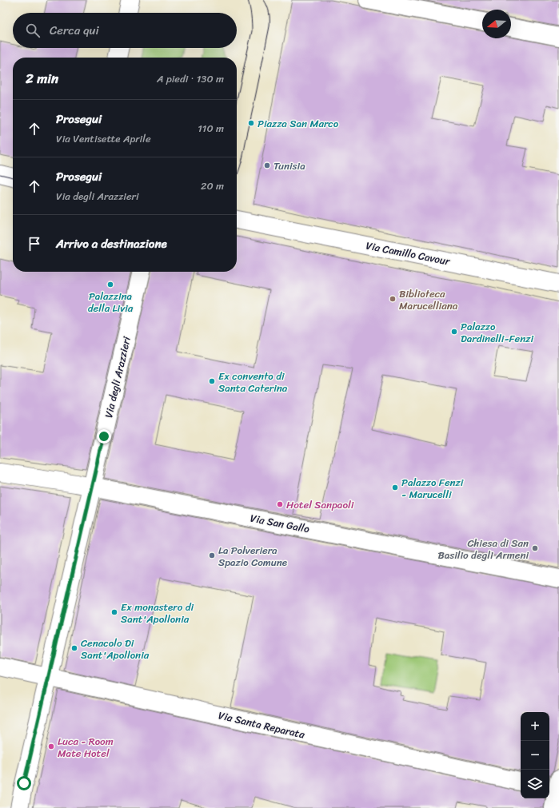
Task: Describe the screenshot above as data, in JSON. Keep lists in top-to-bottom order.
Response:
{
  "streets": {
    "street": [
      "Via Camillo Cavour",
      "Via degli Arazzieri",
      "Via San Gallo",
      "Via Santa Reparata"
    ]
  },
  "crossings": [
    ["Via degli Arazzieri", "Via San Gallo"],
    ["Via degli Arazzieri", "Via Santa Reparata"]
  ],
  "places": [
    "Piazza San Marco",
    "Tunisia",
    "Palazzina della Livia",
    "Biblioteca Marucelliana",
    "Palazzo Dardinelli-Fenzi",
    "Ex convento di Santa Caterina",
    "Palazzo Fenzi - Marucelli",
    "Hotel Sanpaoli",
    "Chiesa di San Basilio degli Armeni",
    "La Polveriera Spazio Comune",
    "Ex monastero di Sant'Apollonia",
    "Cenacolo Di Sant'Apollonia",
    "Luca - Room Mate Hotel"
  ],
  "north": "left",
  "page": {
    "search": "Cerca qui",
    "heading": ["2 min", "A piedi · 130 m"],
    "list": [
      ["Prosegui", "Via Ventisette Aprile", "110 m"],
      ["Prosegui", "Via degli Arazzieri", "20 m"],
      "Arrivo a destinazione"
    ],
    "map_buttons": ["+", "−"]
  }
}
